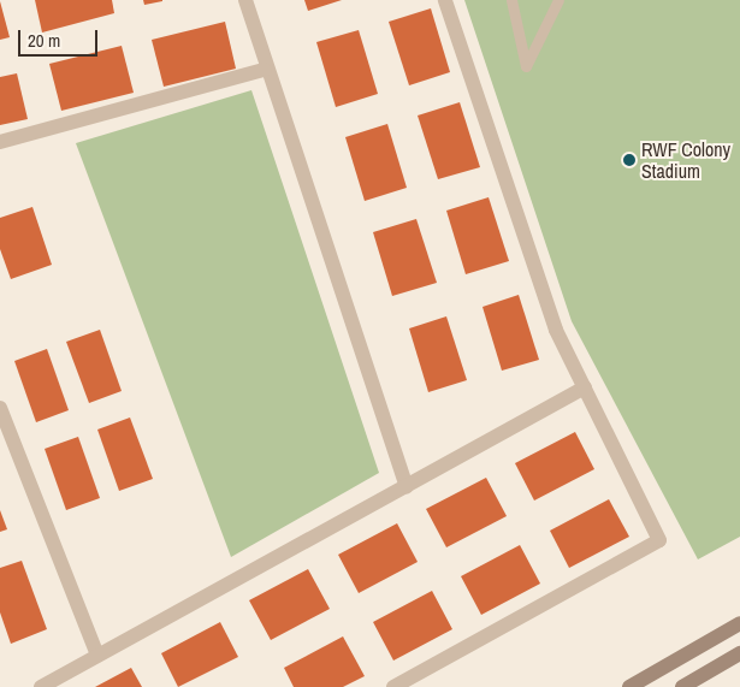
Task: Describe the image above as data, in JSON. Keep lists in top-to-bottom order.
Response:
{
  "places": ["RWF Colony Stadium"],
  "scale_bar": "20 m"
}
